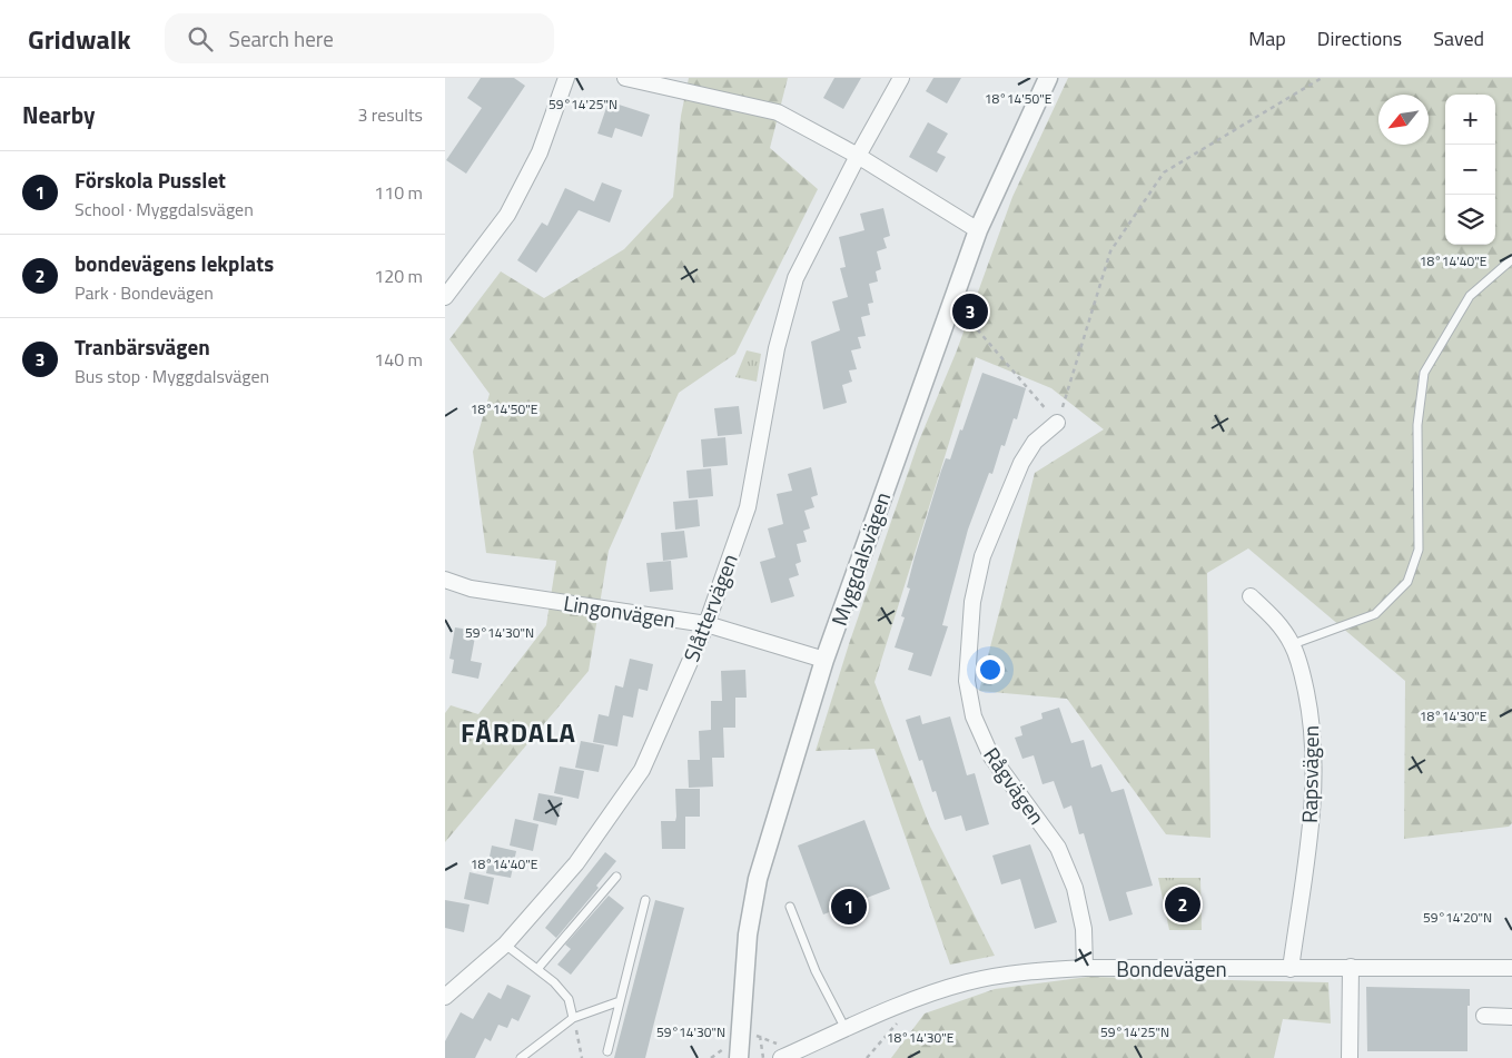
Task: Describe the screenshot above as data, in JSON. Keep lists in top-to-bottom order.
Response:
{
  "streets": {
    "street": [
      "Myggdalsvägen",
      "Slåttervägen",
      "Lingonvägen",
      "Rapsvägen",
      "Rågvägen",
      "Bondevägen"
    ]
  },
  "crossings": [
    ["Myggdalsvägen", "Lingonvägen"],
    ["Slåttervägen", "Lingonvägen"],
    ["Rapsvägen", "Bondevägen"],
    ["Rågvägen", "Bondevägen"]
  ],
  "districts": ["FÅRDALA"],
  "north": "bottom left",
  "page": {
    "header": "Gridwalk",
    "search": "Search here",
    "nav": ["Map", "Directions", "Saved"],
    "heading": ["Nearby", "3 results"],
    "map_buttons": ["+", "−"],
    "list": [
      {
        "mark": "1",
        "name": "Förskola Pusslet",
        "note": "School · Myggdalsvägen",
        "value": "110 m"
      },
      {
        "mark": "2",
        "name": "bondevägens lekplats",
        "note": "Park · Bondevägen",
        "value": "120 m"
      },
      {
        "mark": "3",
        "name": "Tranbärsvägen",
        "note": "Bus stop · Myggdalsvägen",
        "value": "140 m"
      }
    ],
    "pins": ["3", "2", "1"]
  },
  "coordinates": [
    "18°14'50\"E",
    "59°14'25\"N",
    "18°14'40\"E",
    "59°14'30\"N",
    "18°14'30\"E",
    "59°14'20\"N"
  ]
}
